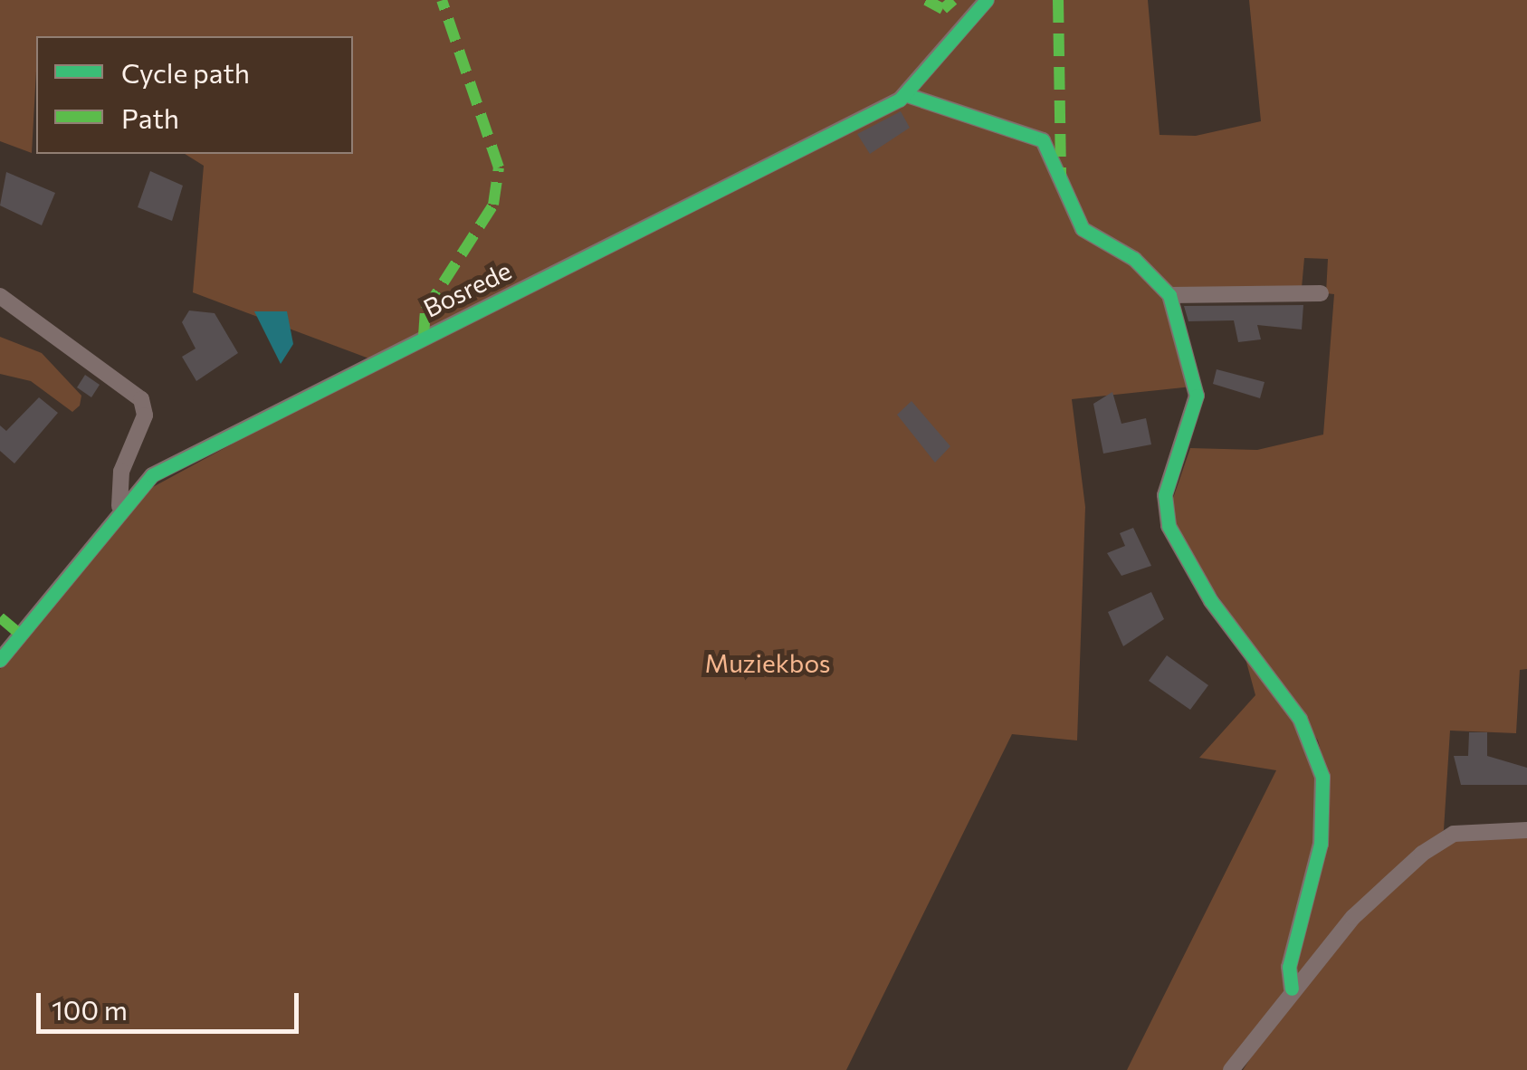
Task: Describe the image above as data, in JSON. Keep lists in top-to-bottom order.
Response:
{
  "streets": {
    "street": ["Bosrede"]
  },
  "parks": ["Muziekbos"],
  "legend": ["Cycle path", "Path"],
  "scale_bar": "100 m"
}
